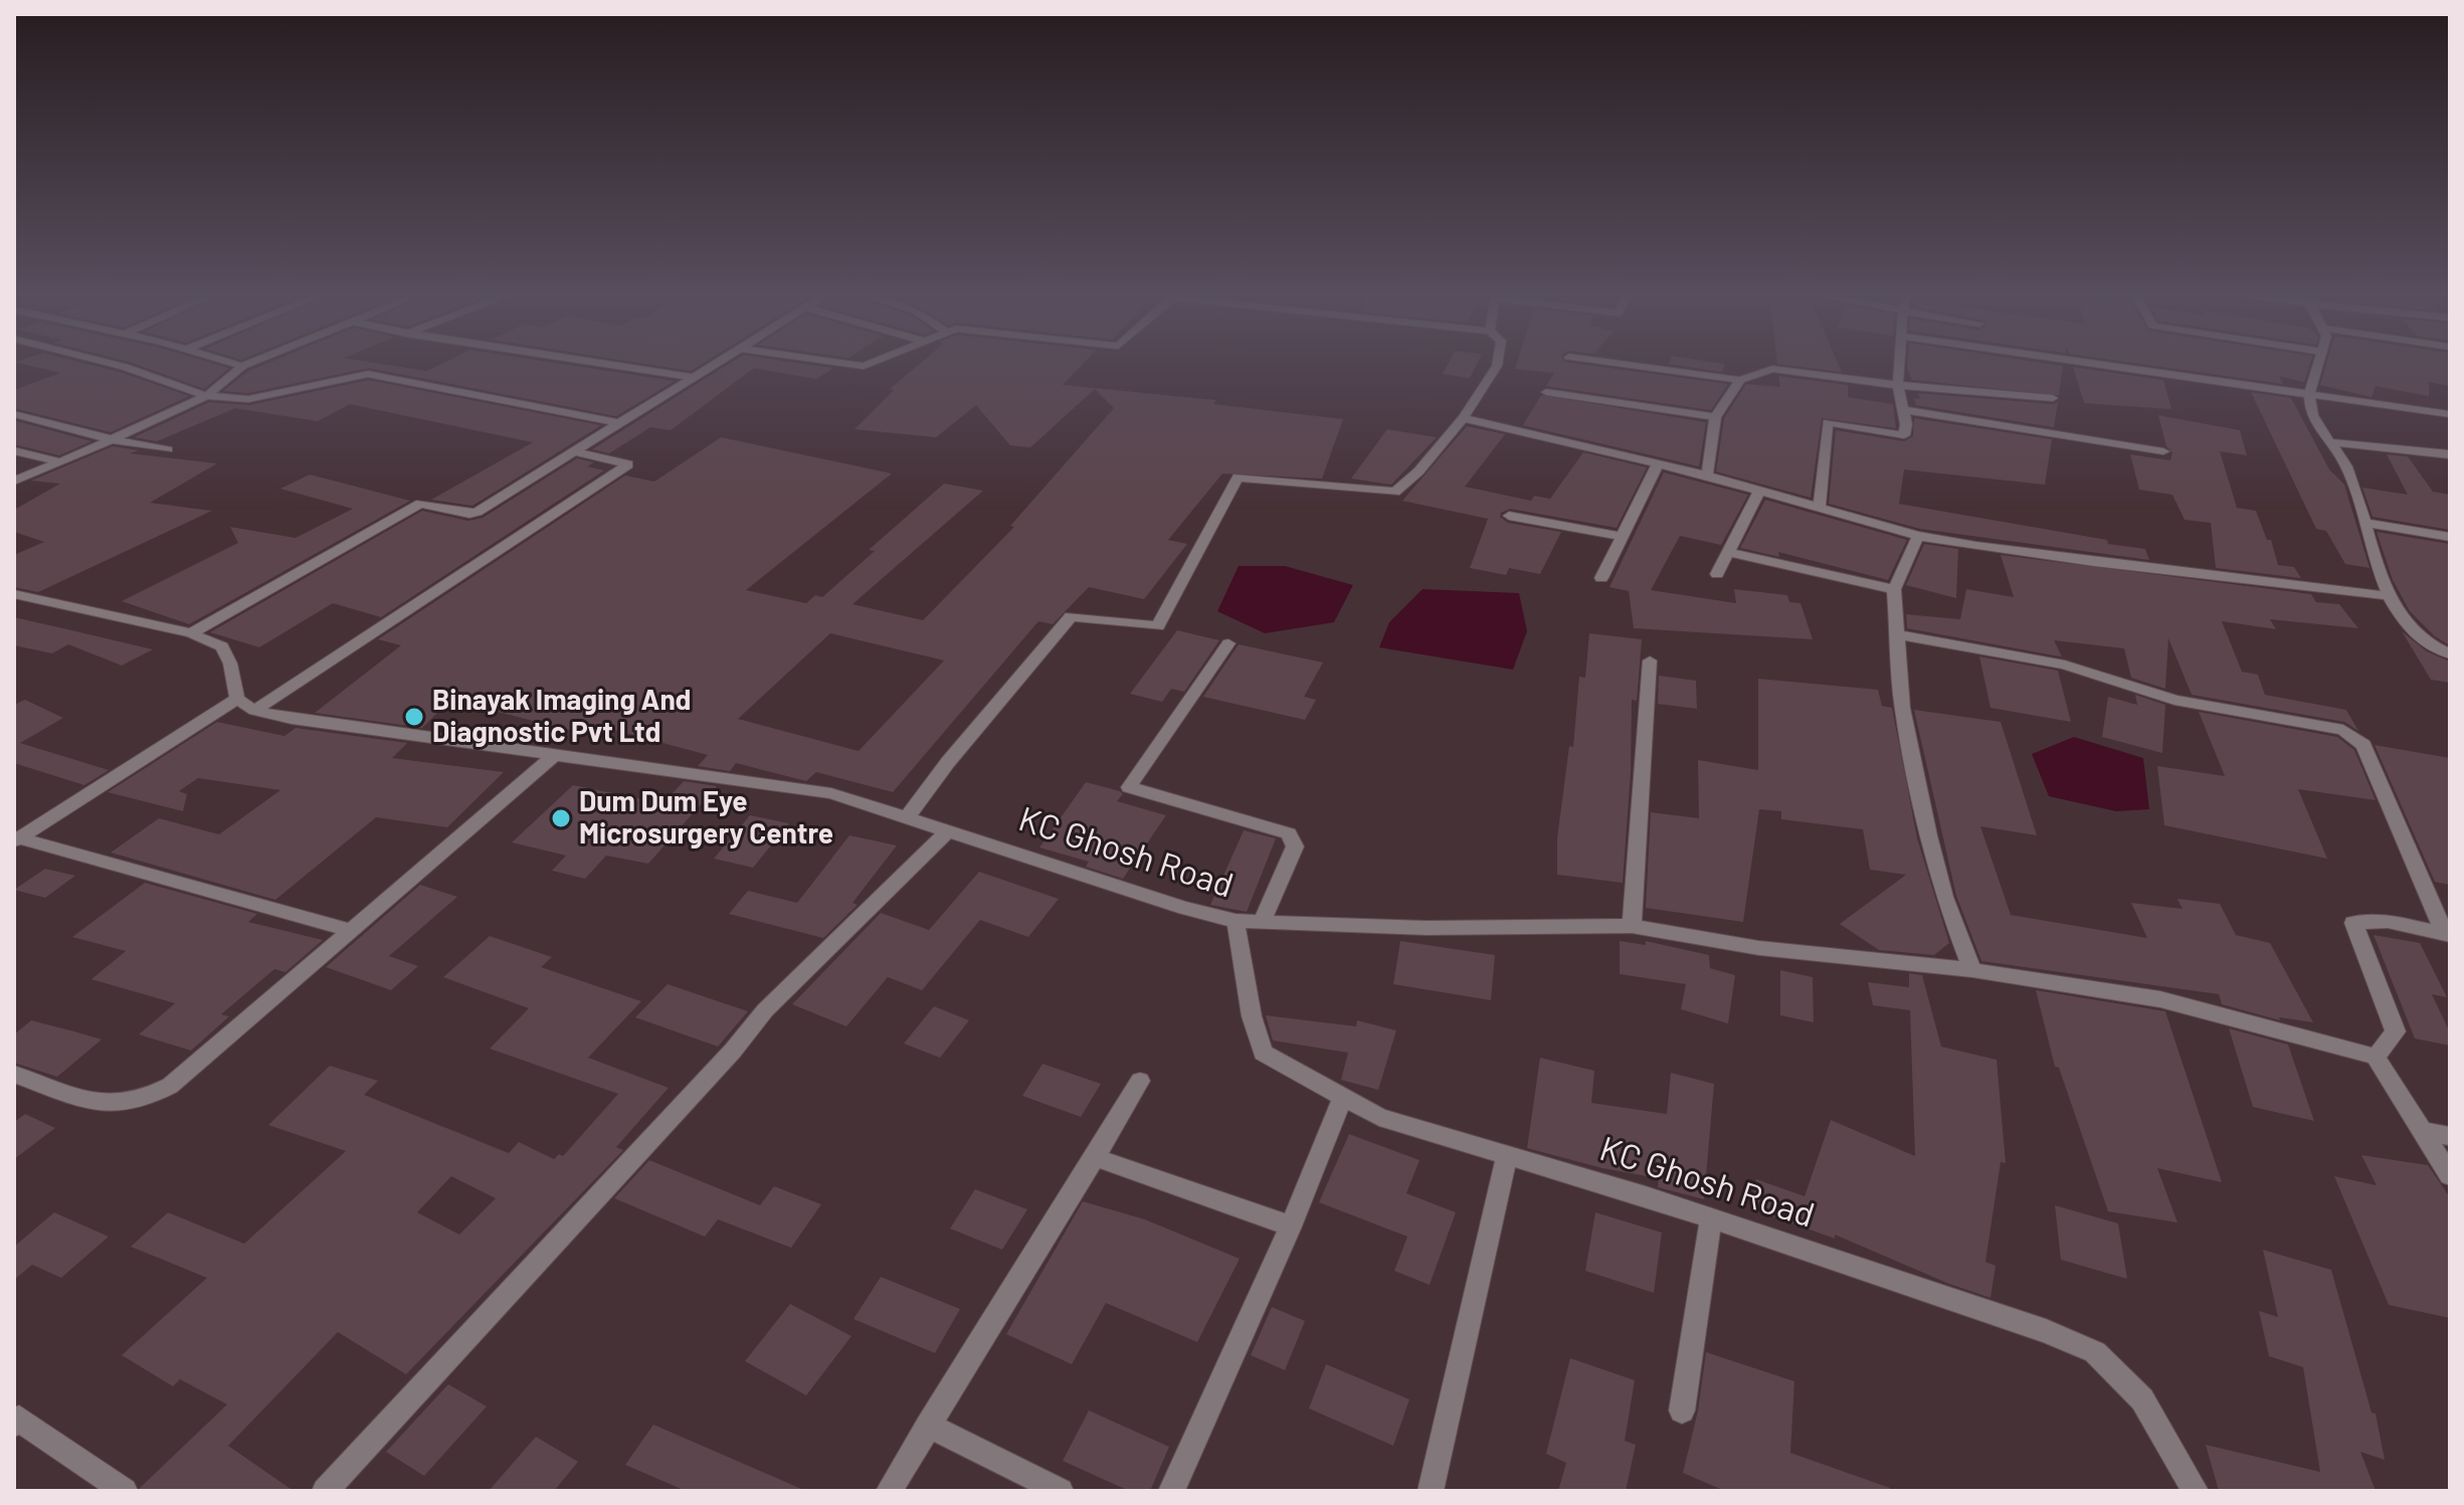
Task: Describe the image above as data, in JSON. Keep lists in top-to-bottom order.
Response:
{
  "streets": {
    "street": ["KC Ghosh Road"]
  },
  "places": ["Binayak Imaging And Diagnostic Pvt Ltd", "Dum Dum Eye Microsurgery Centre"]
}
